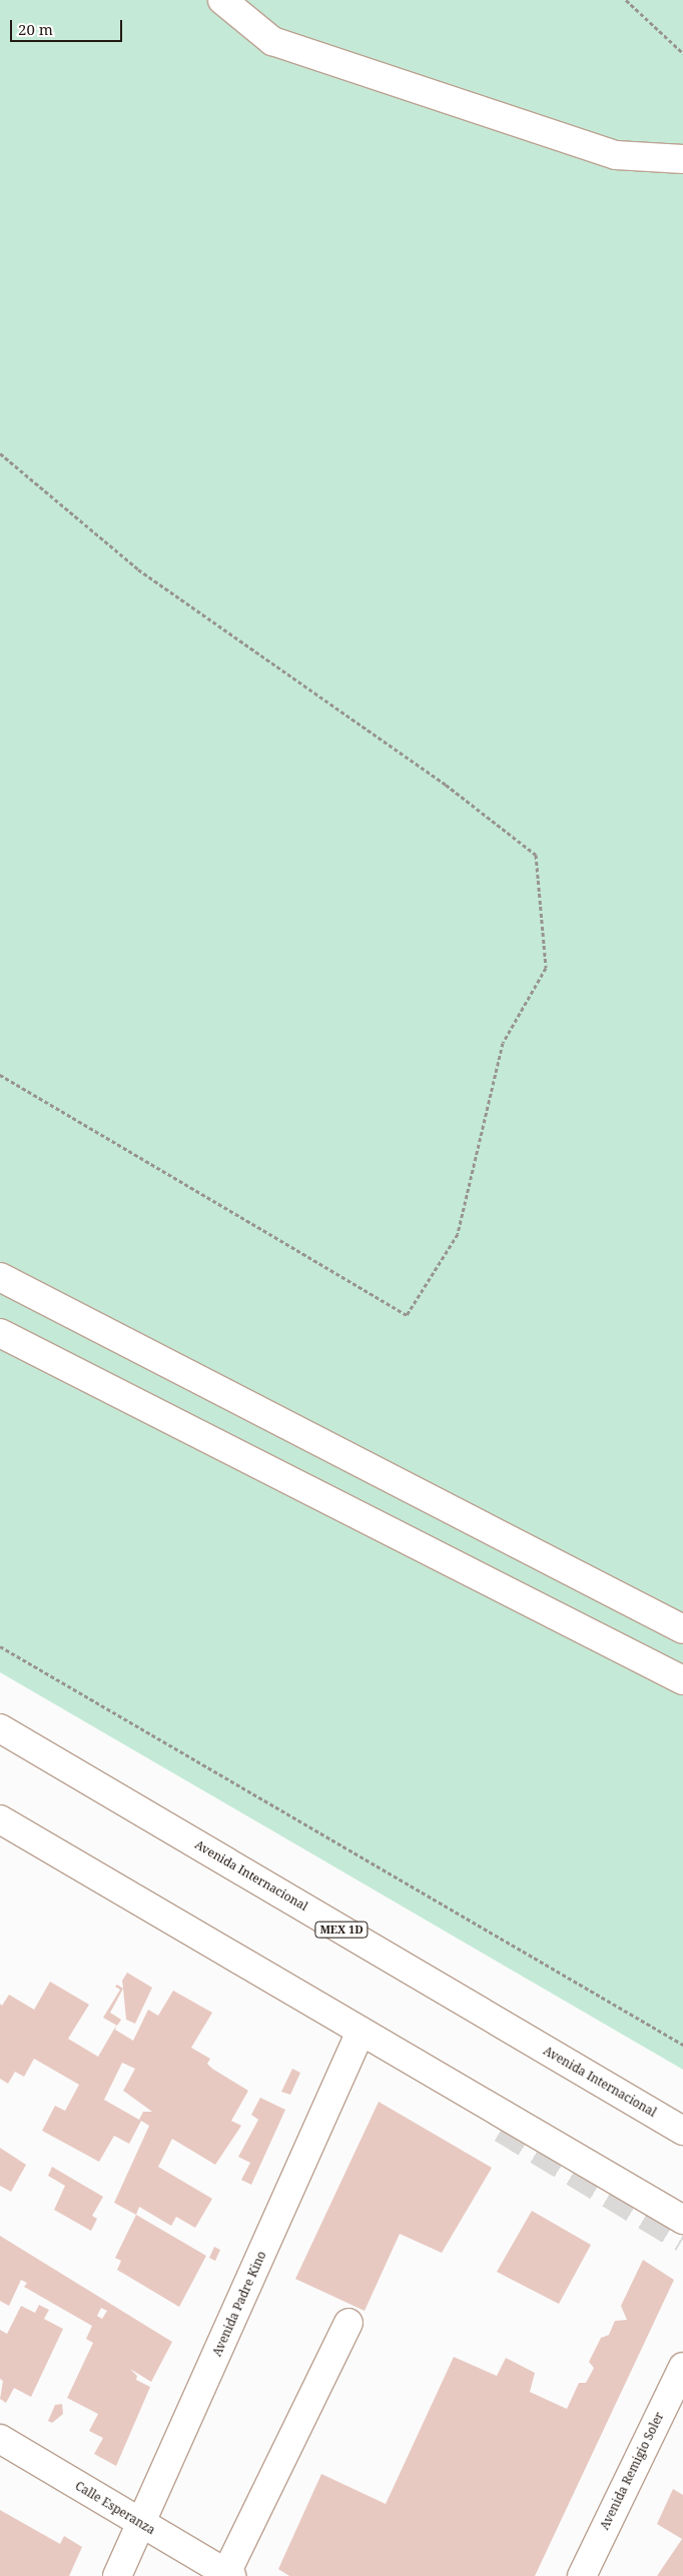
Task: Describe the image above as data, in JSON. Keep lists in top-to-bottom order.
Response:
{
  "streets": {
    "main road": [
      "Avenida Internacional",
      "MEX 1D",
      "Avenida Padre Kino",
      "Avenida Remigio Soler",
      "Calle Esperanza"
    ]
  },
  "crossings": [
    ["Avenida Padre Kino", "Calle Esperanza"]
  ],
  "scale_bar": "20 m"
}
